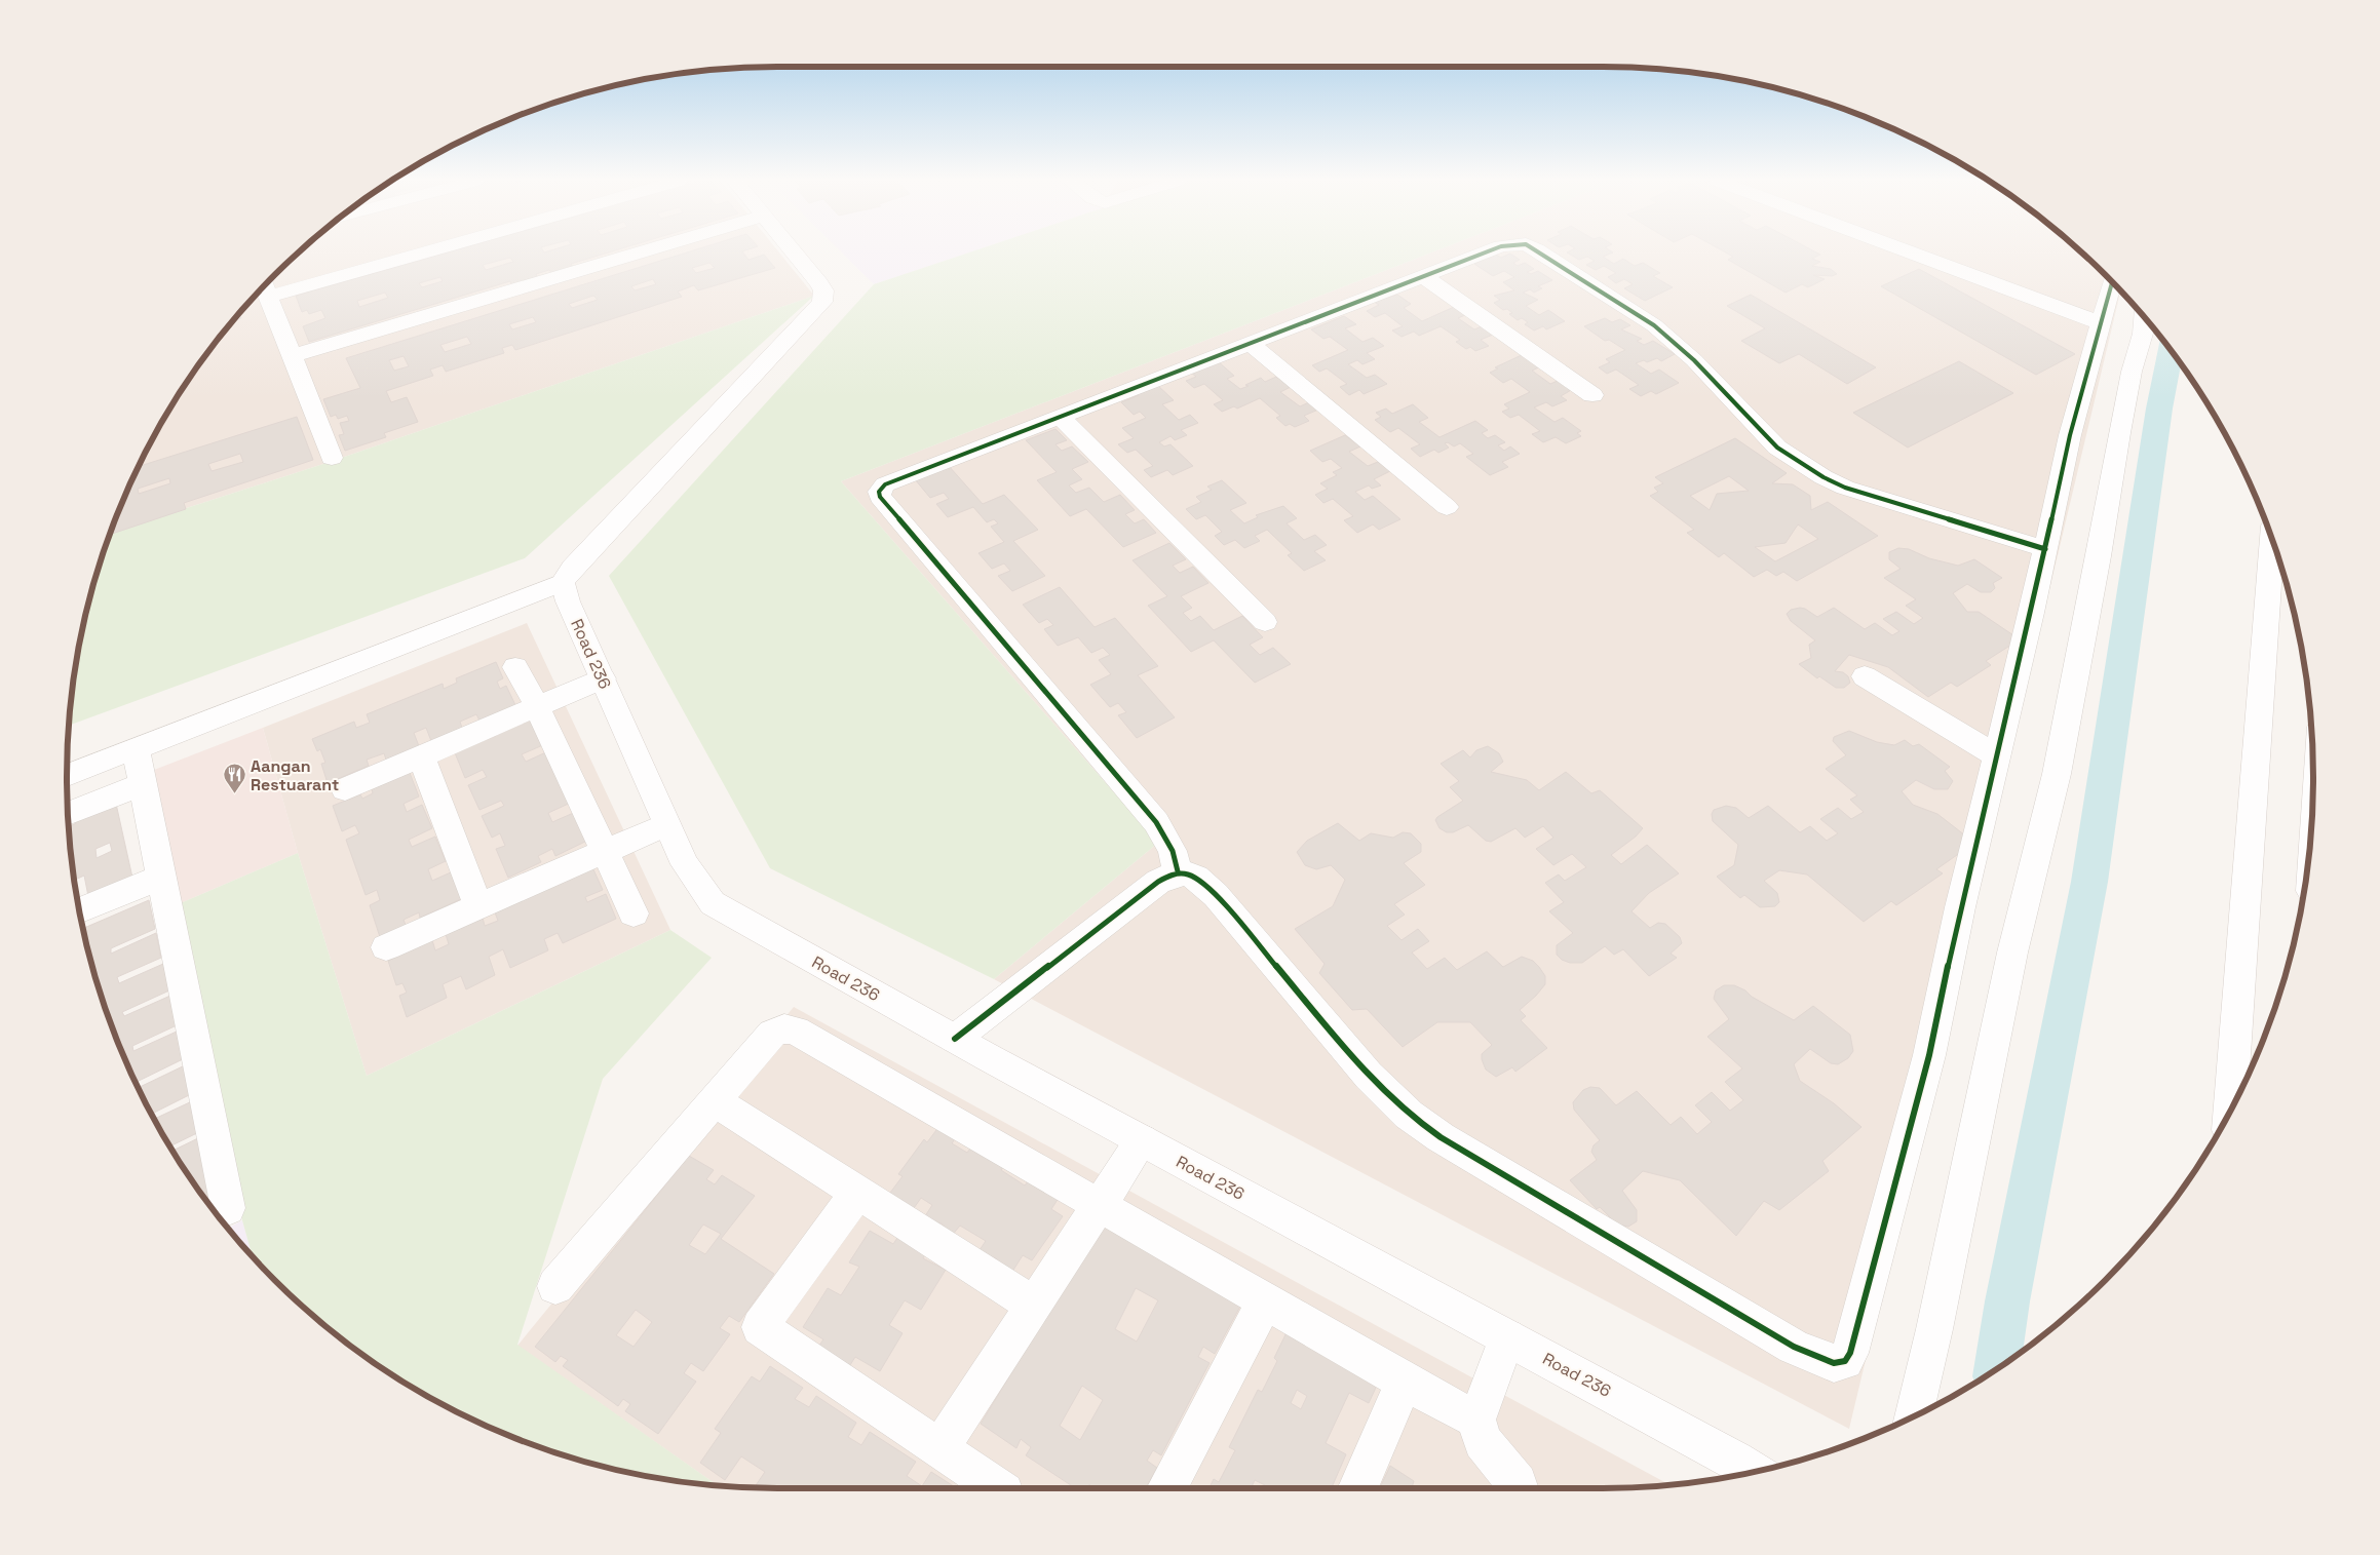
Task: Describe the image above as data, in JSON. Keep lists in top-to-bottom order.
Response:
{
  "streets": {
    "street": ["Road 236"]
  },
  "places": {
    "restaurant": ["Aangan Restuarant"]
  }
}
